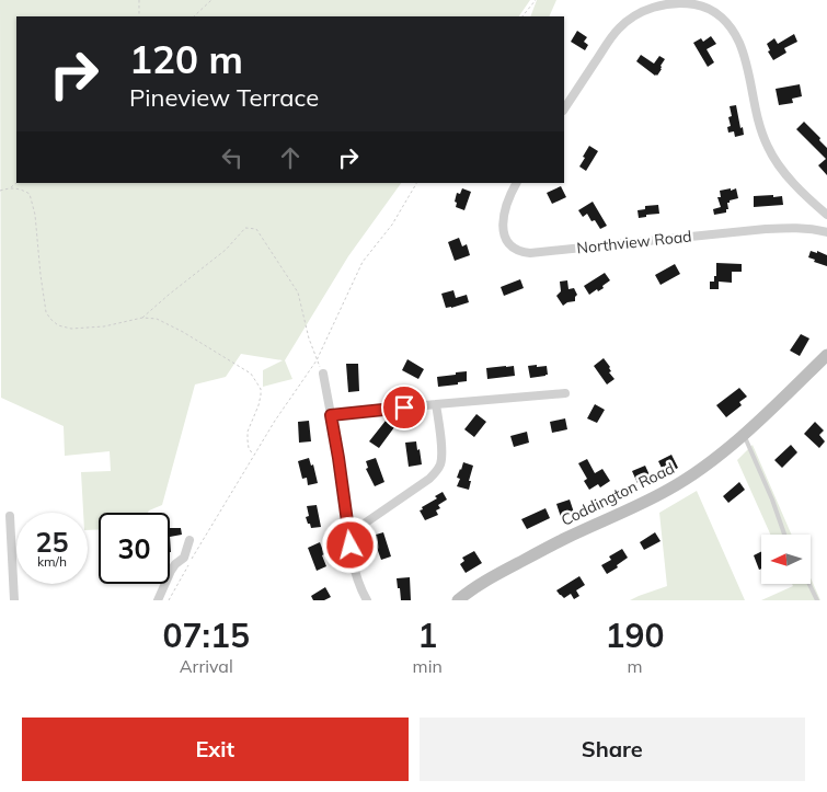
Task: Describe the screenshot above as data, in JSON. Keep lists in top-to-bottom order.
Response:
{
  "streets": {
    "street": ["Northview Road", "Coddington Road"]
  },
  "north": "left",
  "page": {
    "turn": ["120 m", "Pineview Terrace"],
    "speed": "25 km/h",
    "limit": "30",
    "eta": [
      "07:15",
      "Arrival",
      "1",
      "min",
      "190",
      "m"
    ],
    "buttons": ["Exit", "Share"]
  }
}
